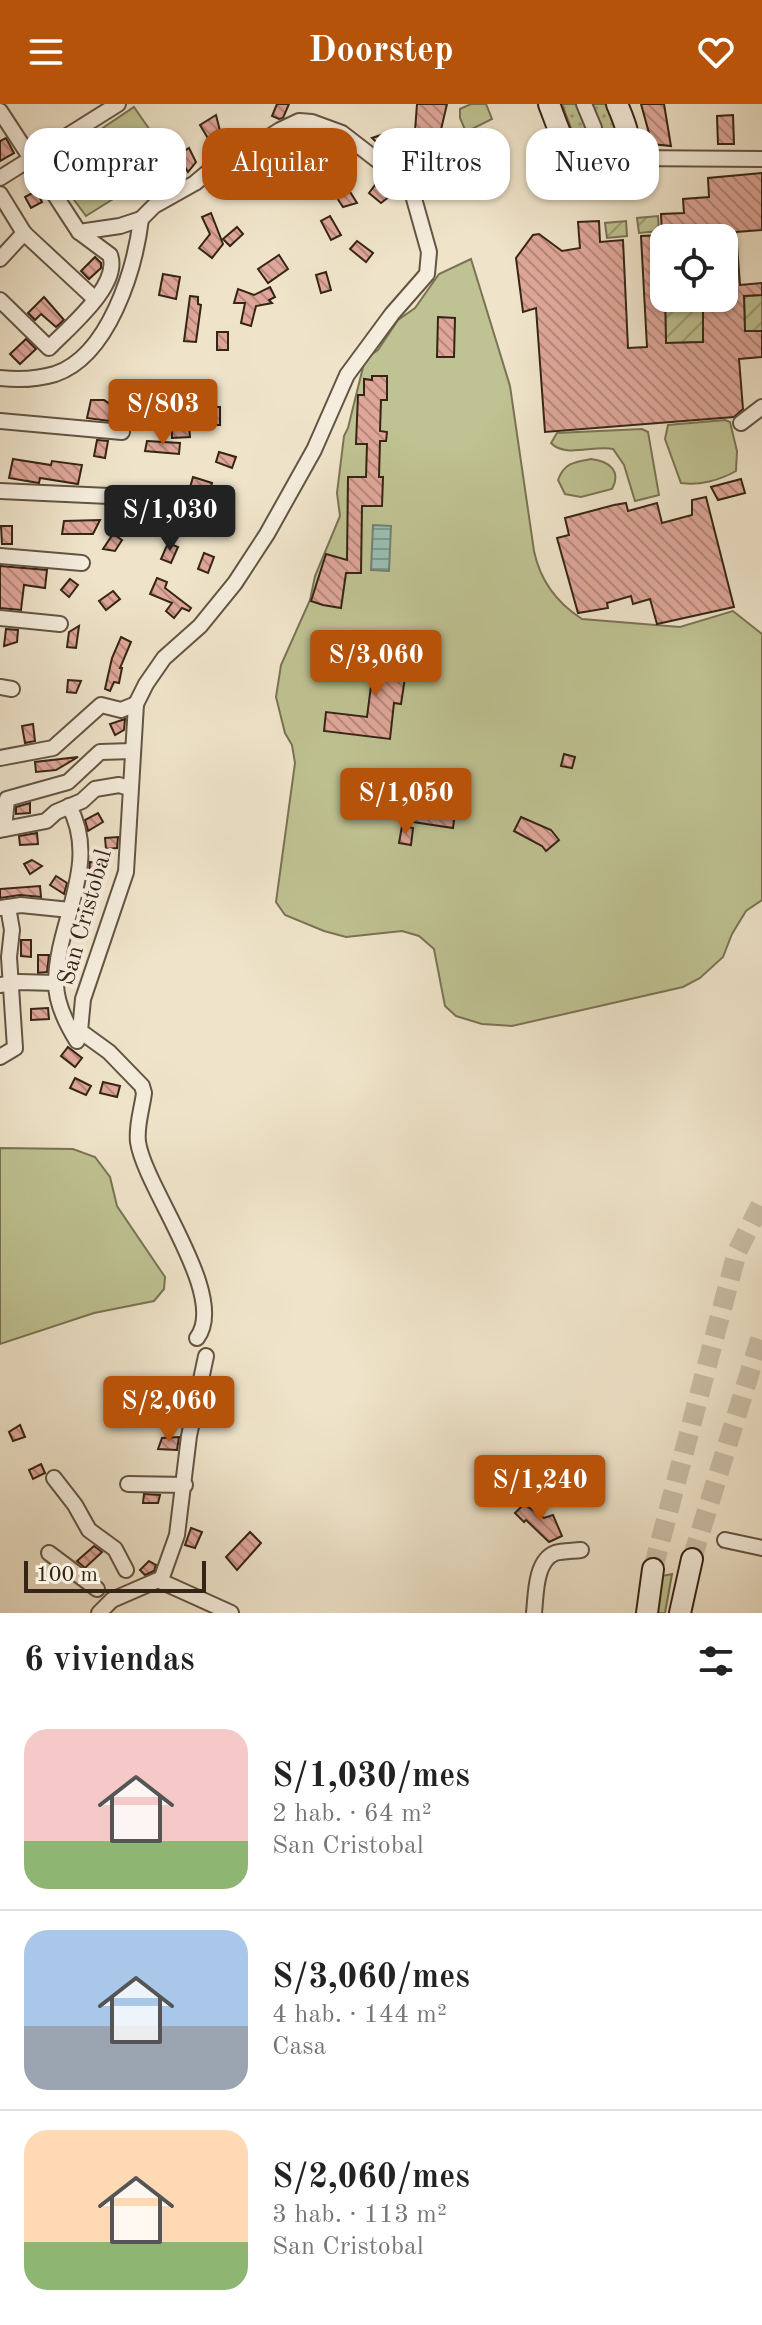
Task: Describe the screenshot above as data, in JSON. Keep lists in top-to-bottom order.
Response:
{
  "streets": {
    "street": ["San Cristobal"]
  },
  "scale_bar": "100 m",
  "page": {
    "header": "Doorstep",
    "chip": [
      "Comprar",
      "Alquilar",
      "Filtros",
      "Nuevo"
    ],
    "price": [
      "S/803",
      "S/1,030",
      "S/3,060",
      "S/1,050",
      "S/2,060",
      "S/1,240"
    ],
    "scale": "100 m",
    "heading": "6 viviendas",
    "list": [
      {
        "name": "S/1,030/mes",
        "note": "2 hab. · 64 m² · San Cristobal"
      },
      {
        "name": "S/3,060/mes",
        "note": "4 hab. · 144 m² · Casa"
      },
      {
        "name": "S/2,060/mes",
        "note": "3 hab. · 113 m² · San Cristobal"
      }
    ]
  }
}
